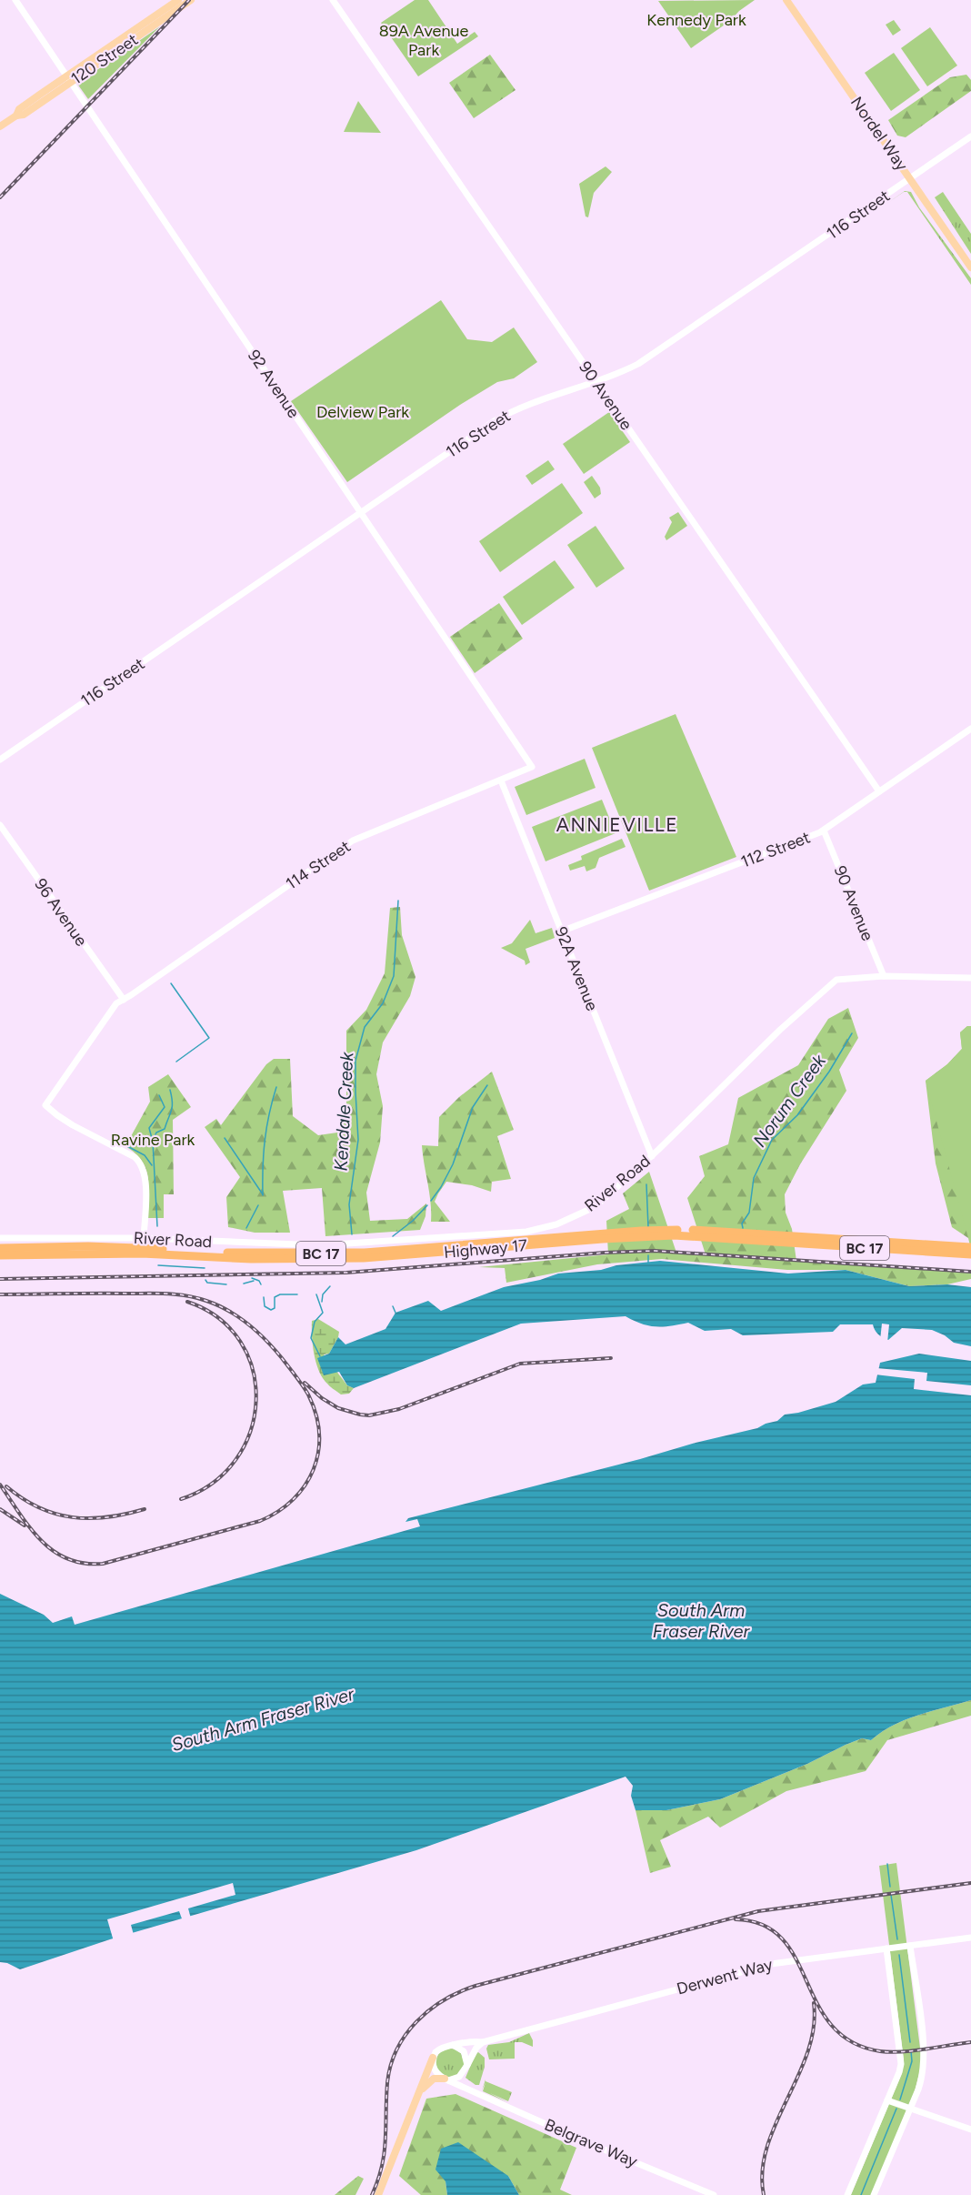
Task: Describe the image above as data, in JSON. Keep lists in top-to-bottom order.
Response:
{
  "streets": {
    "highway": ["BC 17", "Highway 17"],
    "main road": ["120 Street", "Nordel Way"],
    "street": [
      "116 Street",
      "92 Avenue",
      "90 Avenue",
      "112 Street",
      "114 Street",
      "96 Avenue",
      "92A Avenue",
      "River Road",
      "Derwent Way",
      "Belgrave Way"
    ]
  },
  "crossings": [
    ["120 Street", "92 Avenue"],
    ["Nordel Way", "116 Street"],
    ["116 Street", "92 Avenue"],
    ["116 Street", "90 Avenue"],
    ["92 Avenue", "114 Street"],
    ["90 Avenue", "112 Street"],
    ["90 Avenue", "River Road"],
    ["112 Street", "92A Avenue"],
    ["114 Street", "96 Avenue"],
    ["114 Street", "92A Avenue"],
    ["114 Street", "River Road"],
    ["92A Avenue", "River Road"],
    ["Derwent Way", "Belgrave Way"]
  ],
  "districts": ["ANNIEVILLE"],
  "water": ["Norum Creek", "Kendale Creek", "South Arm Fraser River"],
  "parks": [
    "Kennedy Park",
    "89A Avenue Park",
    "Delview Park",
    "Ravine Park"
  ]
}
